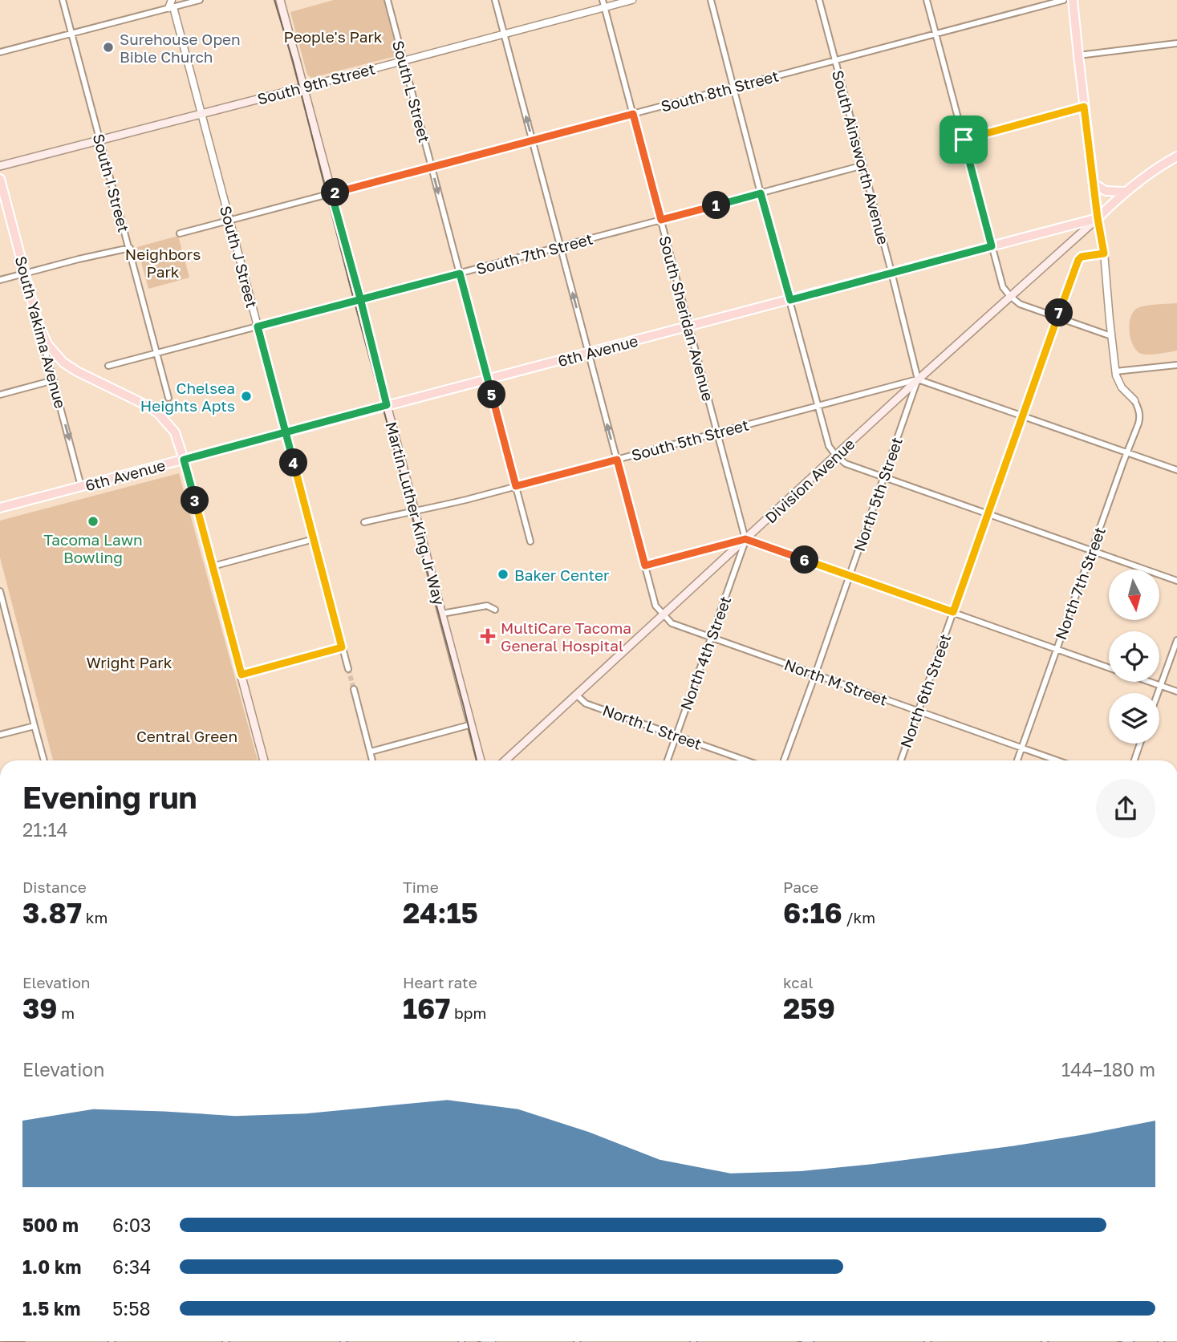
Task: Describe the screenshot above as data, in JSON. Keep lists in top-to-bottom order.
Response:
{
  "streets": {
    "main road": [
      "South 9th Street",
      "South Yakima Avenue",
      "6th Avenue",
      "Division Avenue",
      "Martin Luther King Jr Way"
    ],
    "street": [
      "South 8th Street",
      "South L Street",
      "South Ainsworth Avenue",
      "South I Street",
      "South 7th Street",
      "South J Street",
      "South Sheridan Avenue",
      "South 5th Street",
      "North 5th Street",
      "North 7th Street",
      "North 4th Street",
      "North M Street",
      "North 6th Street",
      "North L Street"
    ]
  },
  "crossings": [
    ["South 9th Street", "South L Street"],
    ["South 9th Street", "South I Street"],
    ["South 9th Street", "South J Street"],
    ["South 9th Street", "South Sheridan Avenue"],
    ["South 9th Street", "Martin Luther King Jr Way"],
    ["South 8th Street", "South L Street"],
    ["South 8th Street", "South Ainsworth Avenue"],
    ["South 8th Street", "South J Street"],
    ["South 8th Street", "South Sheridan Avenue"],
    ["South 8th Street", "Martin Luther King Jr Way"],
    ["South L Street", "South 7th Street"],
    ["South L Street", "6th Avenue"],
    ["South L Street", "South 5th Street"],
    ["South Ainsworth Avenue", "South 7th Street"],
    ["South Ainsworth Avenue", "6th Avenue"],
    ["South Ainsworth Avenue", "South 5th Street"],
    ["South Ainsworth Avenue", "Division Avenue"],
    ["South Ainsworth Avenue", "North 5th Street"],
    ["South I Street", "South 7th Street"],
    ["South 7th Street", "South J Street"],
    ["South 7th Street", "South Sheridan Avenue"],
    ["South 7th Street", "Martin Luther King Jr Way"],
    ["South J Street", "6th Avenue"],
    ["South Sheridan Avenue", "6th Avenue"],
    ["South Sheridan Avenue", "South 5th Street"],
    ["South Sheridan Avenue", "Division Avenue"],
    ["South Sheridan Avenue", "North 4th Street"],
    ["South Yakima Avenue", "6th Avenue"],
    ["6th Avenue", "Division Avenue"],
    ["6th Avenue", "Martin Luther King Jr Way"],
    ["South 5th Street", "Division Avenue"],
    ["South 5th Street", "North 5th Street"],
    ["South 5th Street", "Martin Luther King Jr Way"],
    ["Division Avenue", "North 5th Street"],
    ["Division Avenue", "North 4th Street"],
    ["Division Avenue", "North M Street"],
    ["Division Avenue", "North L Street"],
    ["North 5th Street", "North M Street"],
    ["North 7th Street", "North M Street"],
    ["North 4th Street", "North M Street"],
    ["North 4th Street", "North L Street"],
    ["North M Street", "North 6th Street"]
  ],
  "parks": [
    "People's Park",
    "Neighbors Park",
    "Wright Park",
    "Central Green"
  ],
  "places": {
    "other": [
      "Surehouse Open Bible Church",
      "Chelsea Heights Apts",
      "Tacoma Lawn Bowling",
      "Baker Center"
    ],
    "health": ["MultiCare Tacoma General Hospital"]
  },
  "north": "bottom",
  "page": {
    "pins": [
      "2",
      "1",
      "7",
      "5",
      "4",
      "3",
      "6"
    ],
    "heading": ["Evening run", "21:14"],
    "stats": [
      ["Distance", "3.87 km"],
      ["Time", "24:15"],
      ["Pace", "6:16 /km"],
      ["Elevation", "39 m"],
      ["Heart rate", "167 bpm"],
      ["kcal", "259"]
    ],
    "chart": ["Elevation", "144–180 m"],
    "list": [
      {
        "name": "500 m",
        "note": "6:03"
      },
      {
        "name": "1.0 km",
        "note": "6:34"
      },
      {
        "name": "1.5 km",
        "note": "5:58"
      }
    ]
  }
}
